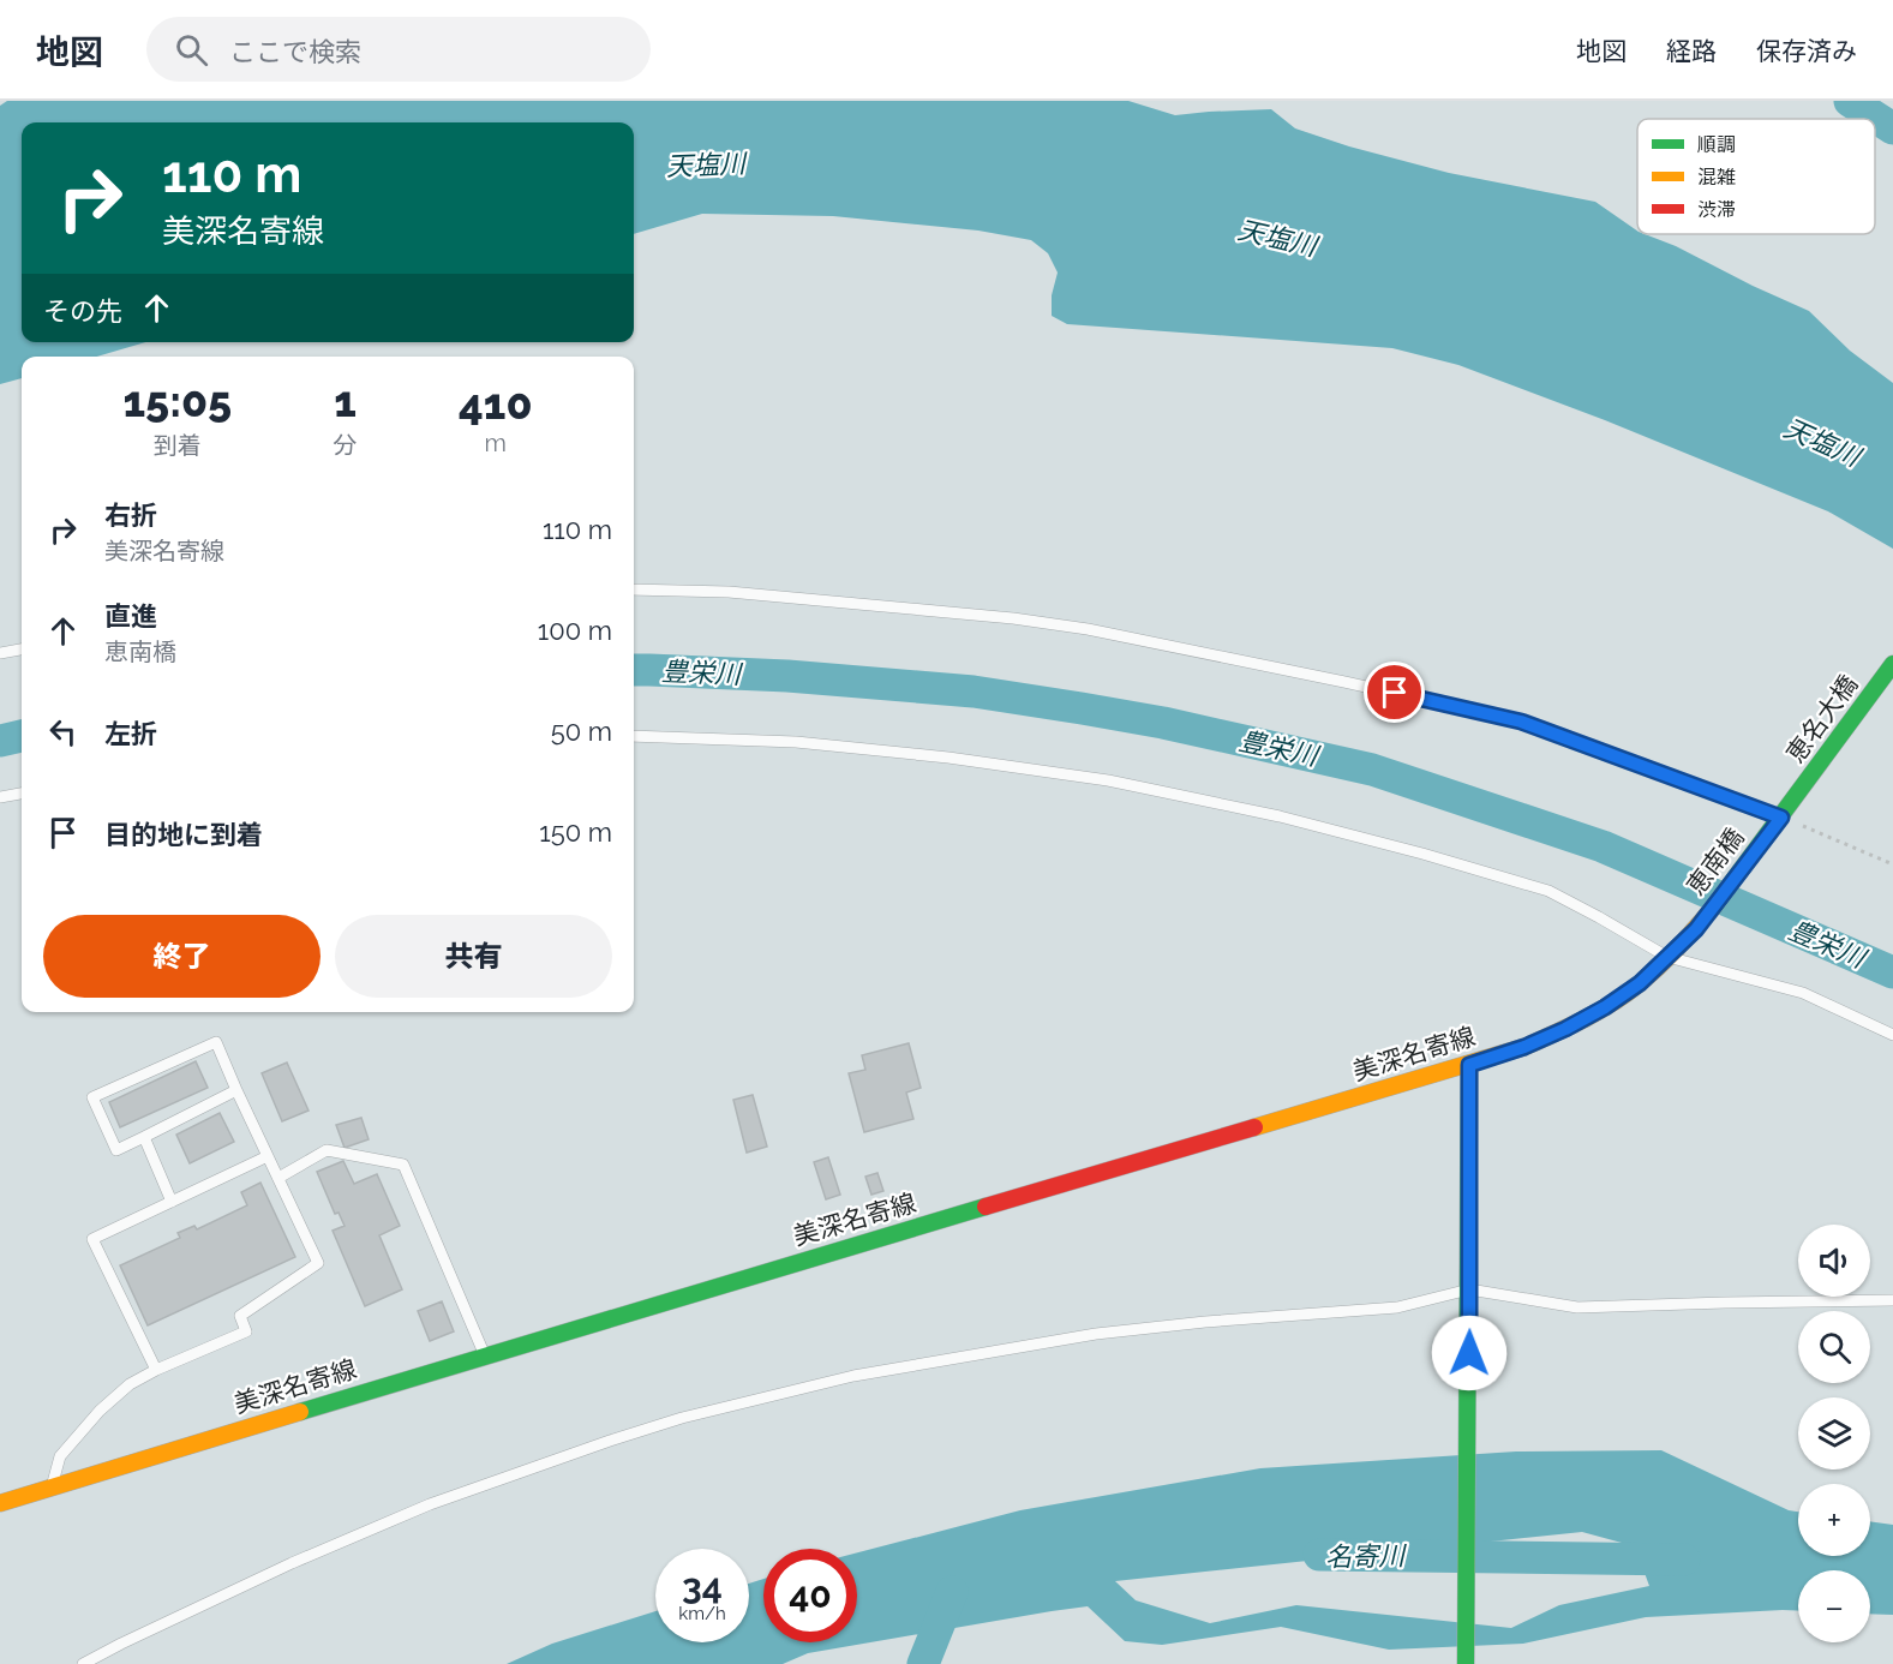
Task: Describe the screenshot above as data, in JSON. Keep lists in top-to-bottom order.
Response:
{
  "streets": {
    "main road": ["恵名大橋", "恵南橋", "美深名寄線"]
  },
  "crossings": [
    ["恵名大橋", "恵南橋"],
    ["恵南橋", "美深名寄線"]
  ],
  "water": ["天塩川", "豊栄川", "名寄川"],
  "legend": ["順調", "混雑", "渋滞"],
  "page": {
    "header": "地図",
    "search": "ここで検索",
    "nav": ["地図", "経路", "保存済み"],
    "turn": ["110 m", "美深名寄線"],
    "then": "その先",
    "eta": [
      "15:05",
      "到着",
      "1",
      "分",
      "410",
      "m"
    ],
    "list": [
      {
        "name": "右折",
        "note": "美深名寄線",
        "value": "110 m"
      },
      {
        "name": "直進",
        "note": "恵南橋",
        "value": "100 m"
      },
      {
        "name": "左折",
        "value": "50 m"
      },
      {
        "name": "目的地に到着",
        "value": "150 m"
      }
    ],
    "buttons": ["終了", "共有"],
    "map_buttons": ["+", "−"],
    "speed": "34 km/h",
    "limit": "40"
  }
}
